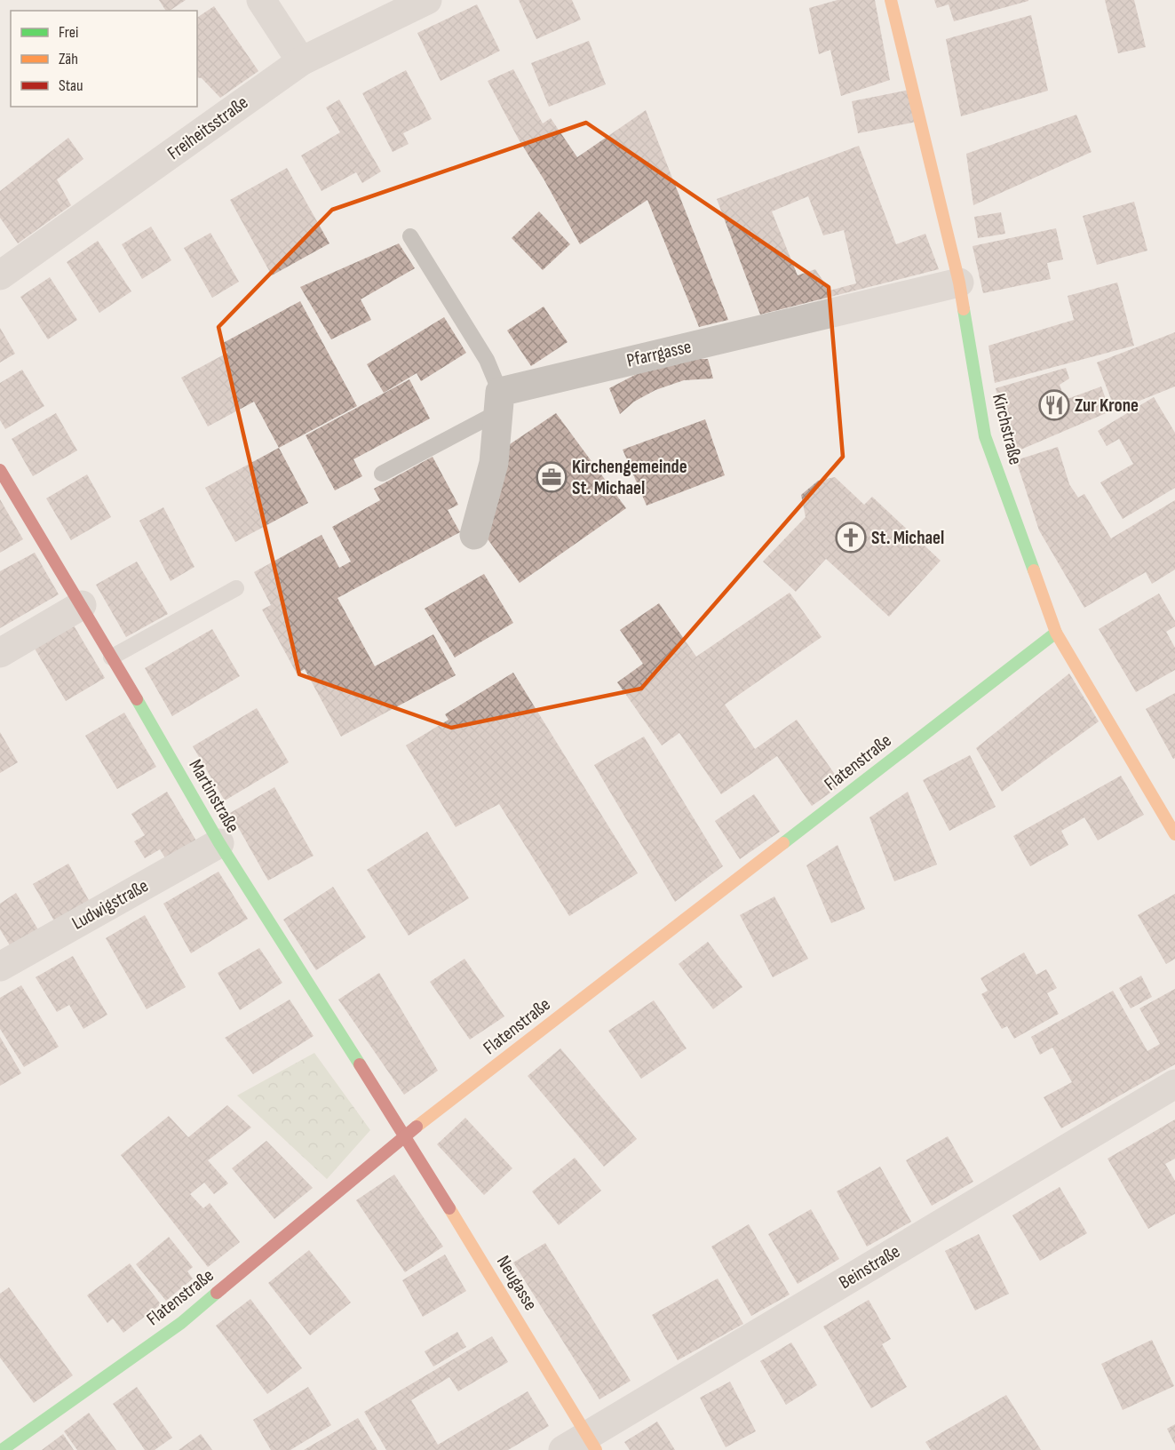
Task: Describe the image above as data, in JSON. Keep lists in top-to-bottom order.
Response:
{
  "streets": {
    "street": [
      "Freiheitsstraße",
      "Pfarrgasse",
      "Kirchstraße",
      "Flatenstraße",
      "Martinstraße",
      "Ludwigstraße",
      "Beinstraße",
      "Neugasse"
    ]
  },
  "crossings": [
    ["Pfarrgasse", "Kirchstraße"],
    ["Kirchstraße", "Flatenstraße"],
    ["Flatenstraße", "Martinstraße"],
    ["Flatenstraße", "Neugasse"],
    ["Martinstraße", "Ludwigstraße"],
    ["Martinstraße", "Neugasse"],
    ["Beinstraße", "Neugasse"]
  ],
  "places": {
    "restaurant": ["Zur Krone"],
    "office": ["Kirchengemeinde St. Michael"],
    "church": ["St. Michael"]
  },
  "legend": ["Frei", "Zäh", "Stau"]
}
